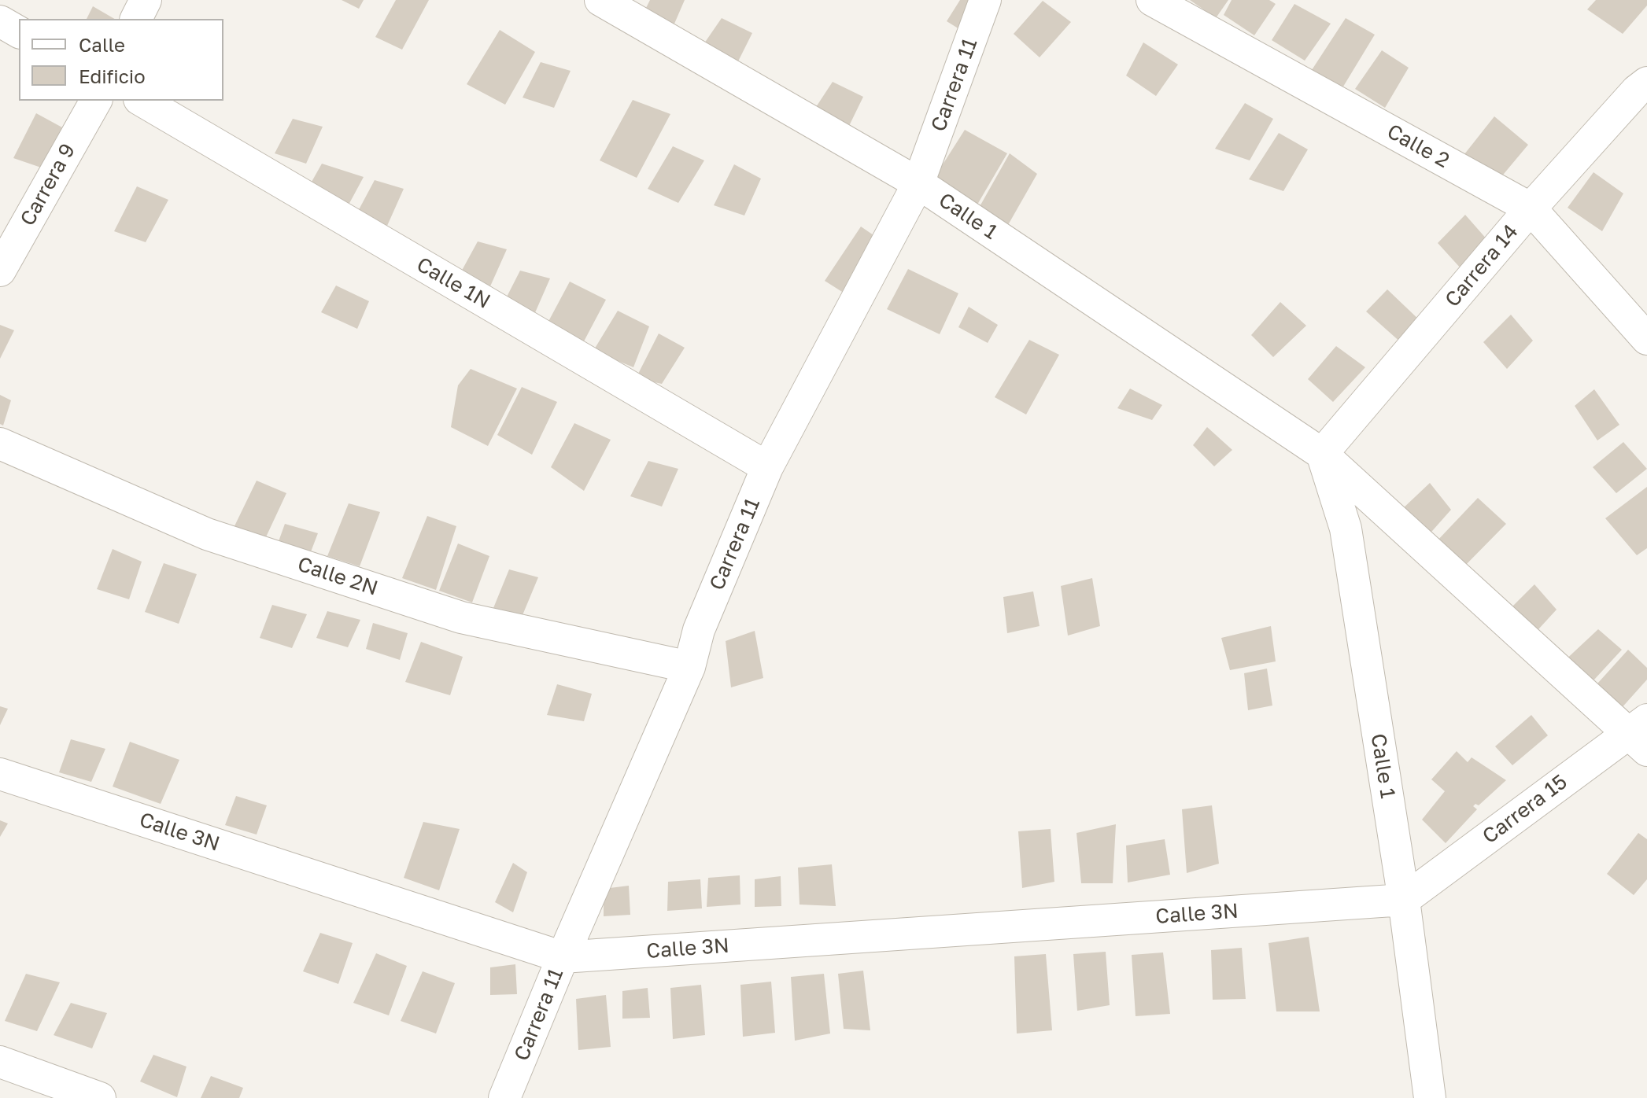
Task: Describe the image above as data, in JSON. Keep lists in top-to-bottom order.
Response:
{
  "streets": {
    "street": [
      "Carrera 11",
      "Calle 2",
      "Carrera 9",
      "Calle 1",
      "Carrera 14",
      "Calle 1N",
      "Calle 2N",
      "Carrera 15",
      "Calle 3N"
    ]
  },
  "crossings": [
    ["Carrera 11", "Calle 1"],
    ["Carrera 11", "Calle 1N"],
    ["Carrera 11", "Calle 2N"],
    ["Carrera 11", "Calle 3N"],
    ["Calle 2", "Carrera 14"],
    ["Calle 1", "Carrera 14"],
    ["Calle 1", "Carrera 15"],
    ["Calle 1", "Calle 3N"],
    ["Carrera 15", "Calle 3N"]
  ],
  "legend": ["Calle", "Edificio"]
}
